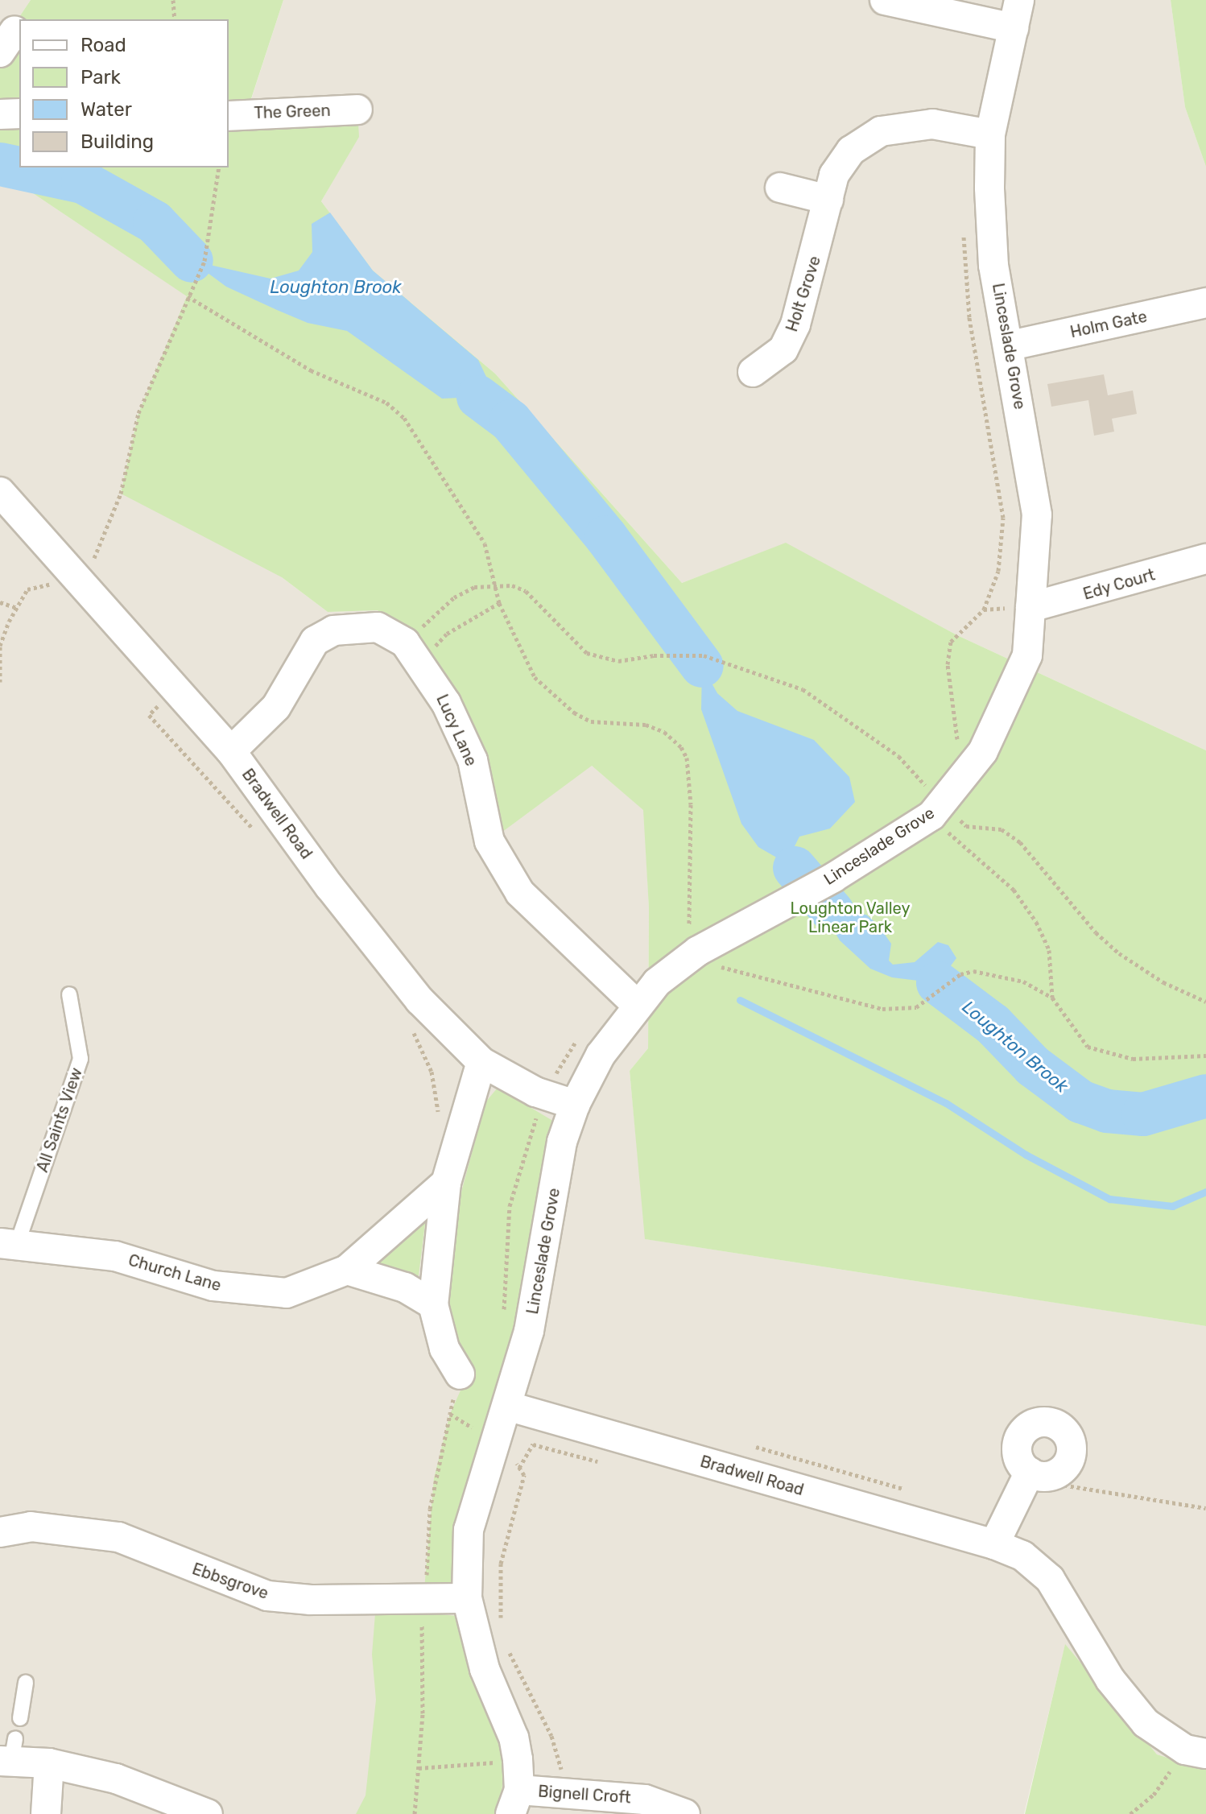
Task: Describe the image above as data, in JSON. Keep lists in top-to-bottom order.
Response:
{
  "streets": {
    "street": [
      "The Green",
      "Holt Grove",
      "Holm Gate",
      "Linceslade Grove",
      "Edy Court",
      "Lucy Lane",
      "Bradwell Road",
      "Church Lane",
      "Ebbsgrove",
      "Bignell Croft"
    ],
    "lane": ["All Saints View"]
  },
  "crossings": [
    ["Holt Grove", "Linceslade Grove"],
    ["Holm Gate", "Linceslade Grove"],
    ["Linceslade Grove", "Edy Court"],
    ["Linceslade Grove", "Lucy Lane"],
    ["Linceslade Grove", "Bradwell Road"],
    ["Linceslade Grove", "Ebbsgrove"],
    ["Linceslade Grove", "Bignell Croft"],
    ["All Saints View", "Church Lane"]
  ],
  "water": ["Loughton Brook"],
  "parks": ["Loughton Valley Linear Park"],
  "legend": [
    "Road",
    "Park",
    "Water",
    "Building"
  ]
}
